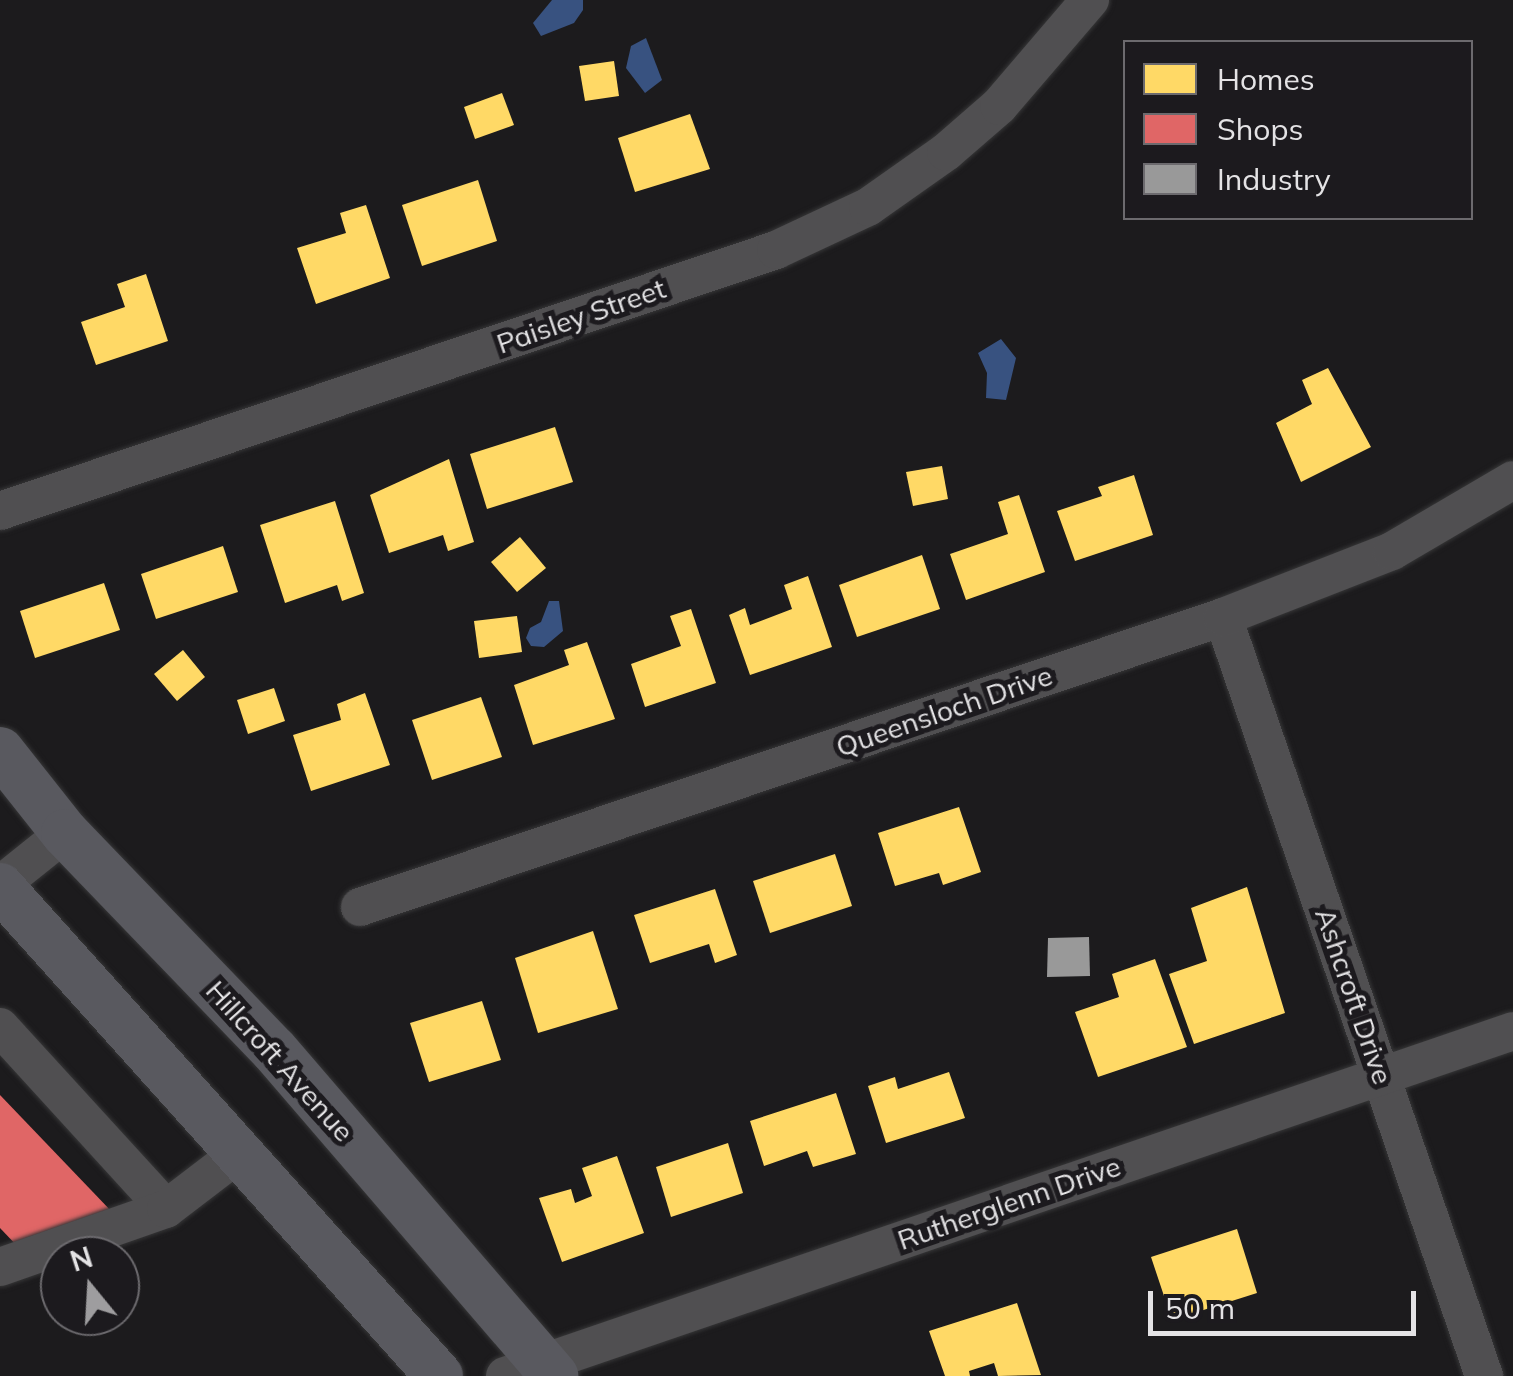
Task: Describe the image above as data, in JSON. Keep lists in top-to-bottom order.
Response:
{
  "streets": {
    "main road": ["Hillcroft Avenue"],
    "street": [
      "Paisley Street",
      "Queensloch Drive",
      "Ashcroft Drive",
      "Rutherglenn Drive"
    ]
  },
  "crossings": [
    ["Queensloch Drive", "Ashcroft Drive"],
    ["Ashcroft Drive", "Rutherglenn Drive"],
    ["Hillcroft Avenue", "Rutherglenn Drive"]
  ],
  "legend": ["Homes", "Shops", "Industry"],
  "scale_bar": "50 m",
  "north": "top"
}
